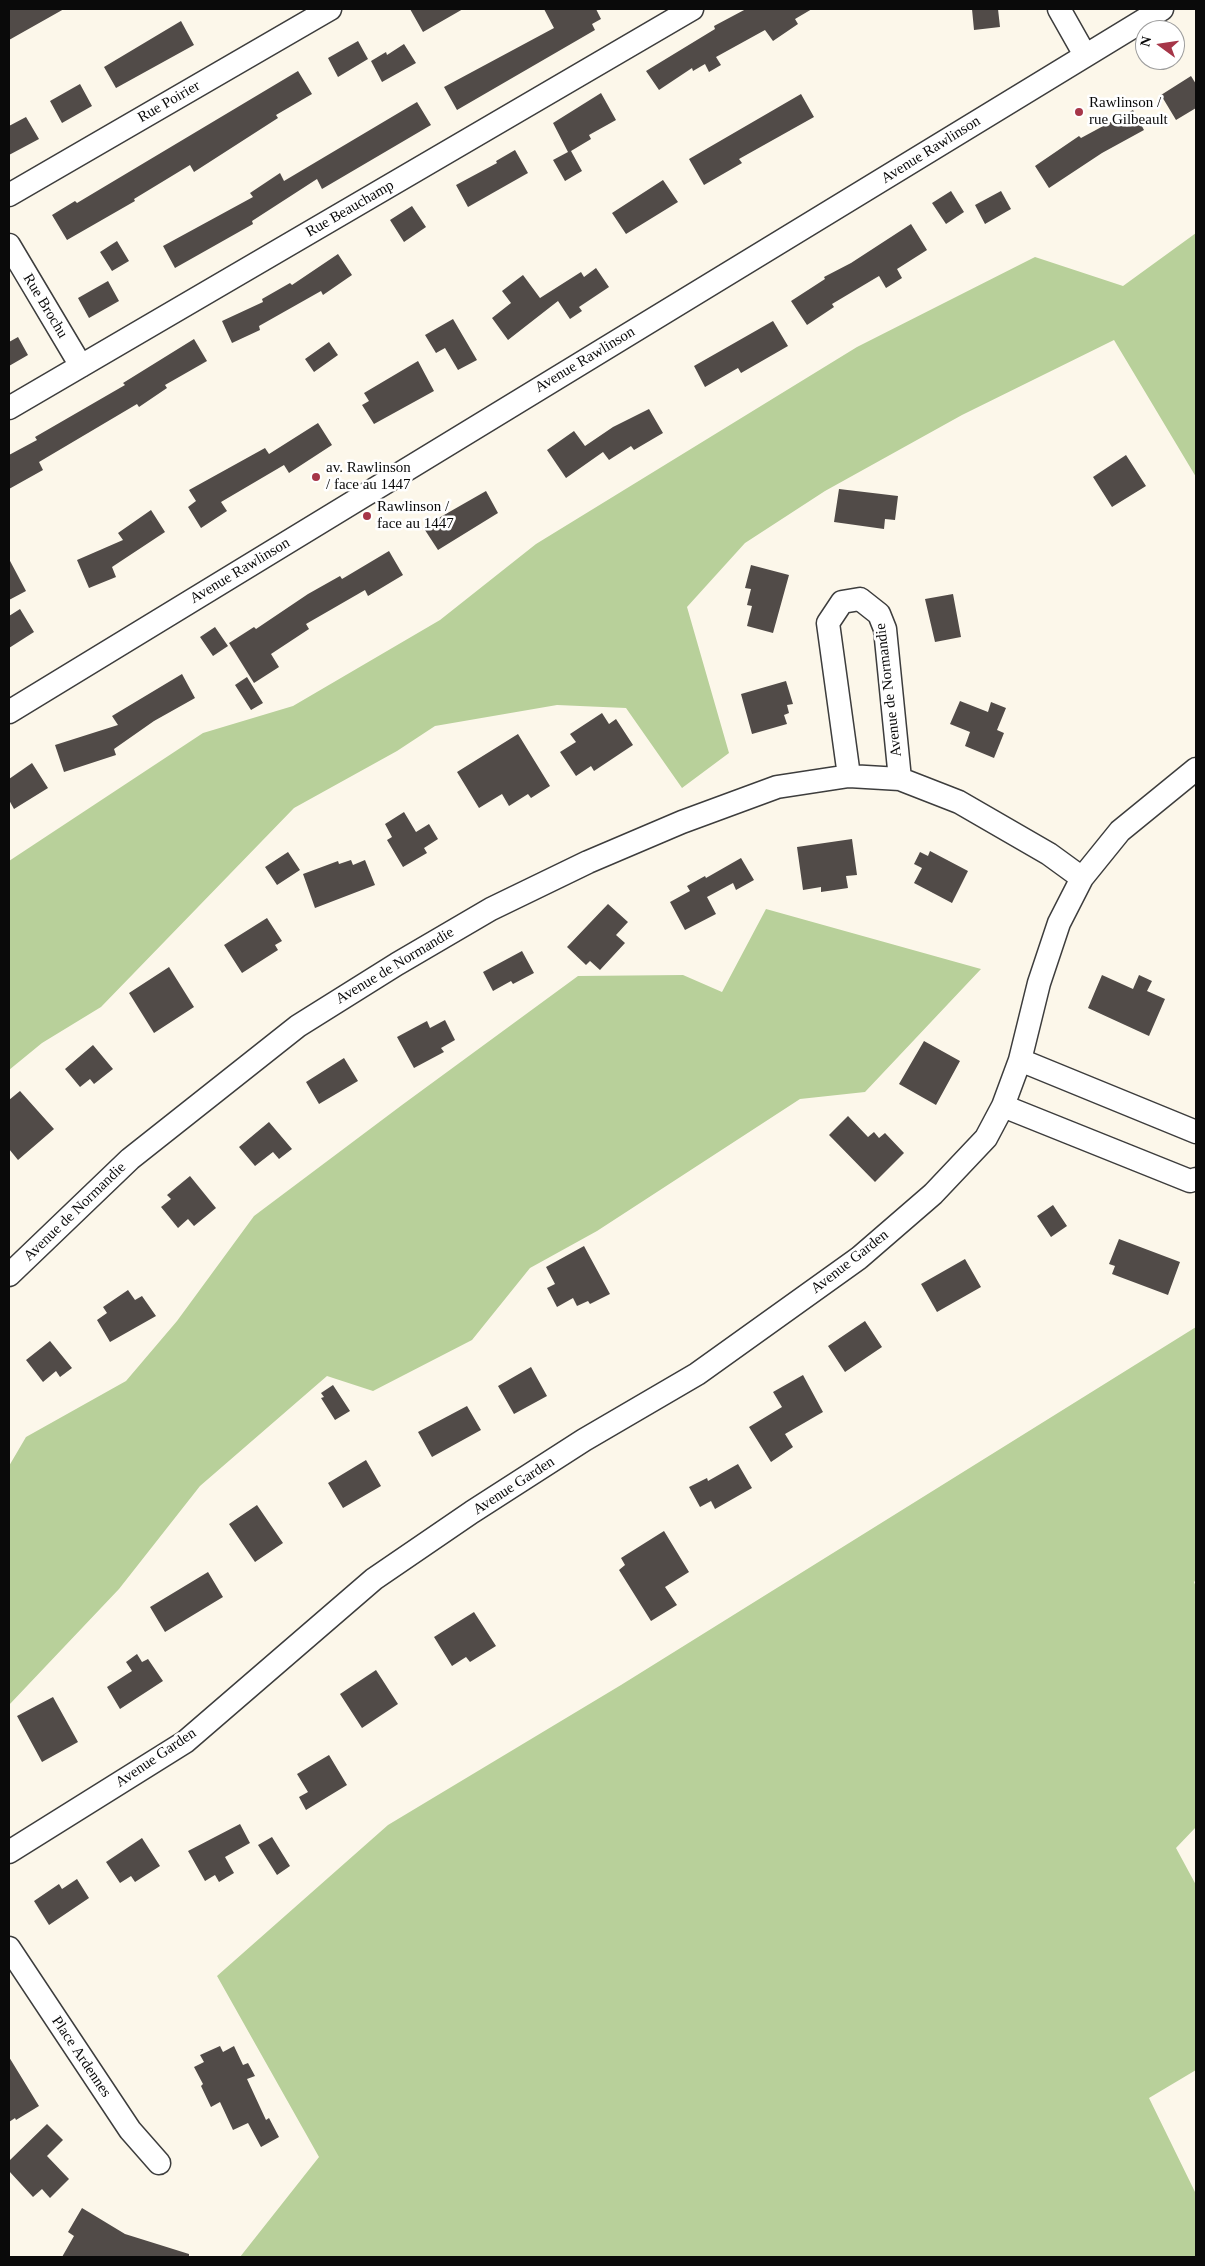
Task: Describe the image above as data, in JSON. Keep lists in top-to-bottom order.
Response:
{
  "streets": {
    "street": [
      "Rue Poirier",
      "Avenue Rawlinson",
      "Rue Beauchamp",
      "Rue Brochu",
      "Avenue de Normandie",
      "Avenue Garden",
      "Place Ardennes"
    ]
  },
  "crossings": [
    ["Rue Beauchamp", "Rue Brochu"],
    ["Avenue de Normandie", "Avenue Garden"]
  ],
  "places": ["Rawlinson / rue Gilbeault", "av. Rawlinson / face au 1447", "Rawlinson / face au 1447"],
  "north": "left"
}
